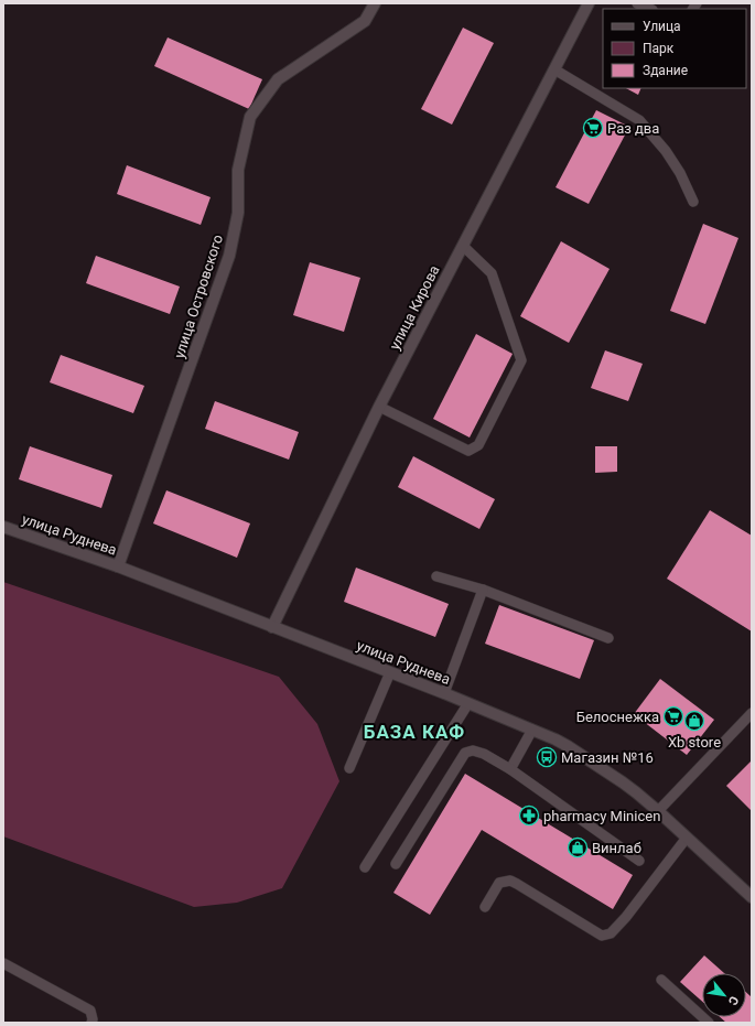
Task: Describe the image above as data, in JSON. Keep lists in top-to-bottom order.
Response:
{
  "streets": {
    "street": ["улица Островского", "улица Кирова", "улица Руднева"]
  },
  "crossings": [
    ["улица Островского", "улица Руднева"],
    ["улица Кирова", "улица Руднева"]
  ],
  "districts": ["БАЗА КАФ"],
  "places": {
    "supermarket": ["Раз два", "Белоснежка"],
    "shop": ["Xb store", "Винлаб"],
    "bus stop": ["Магазин №16"],
    "pharmacy": ["pharmacy Minicen"]
  },
  "legend": ["Улица", "Парк", "Здание"],
  "north": "bottom right"
}
